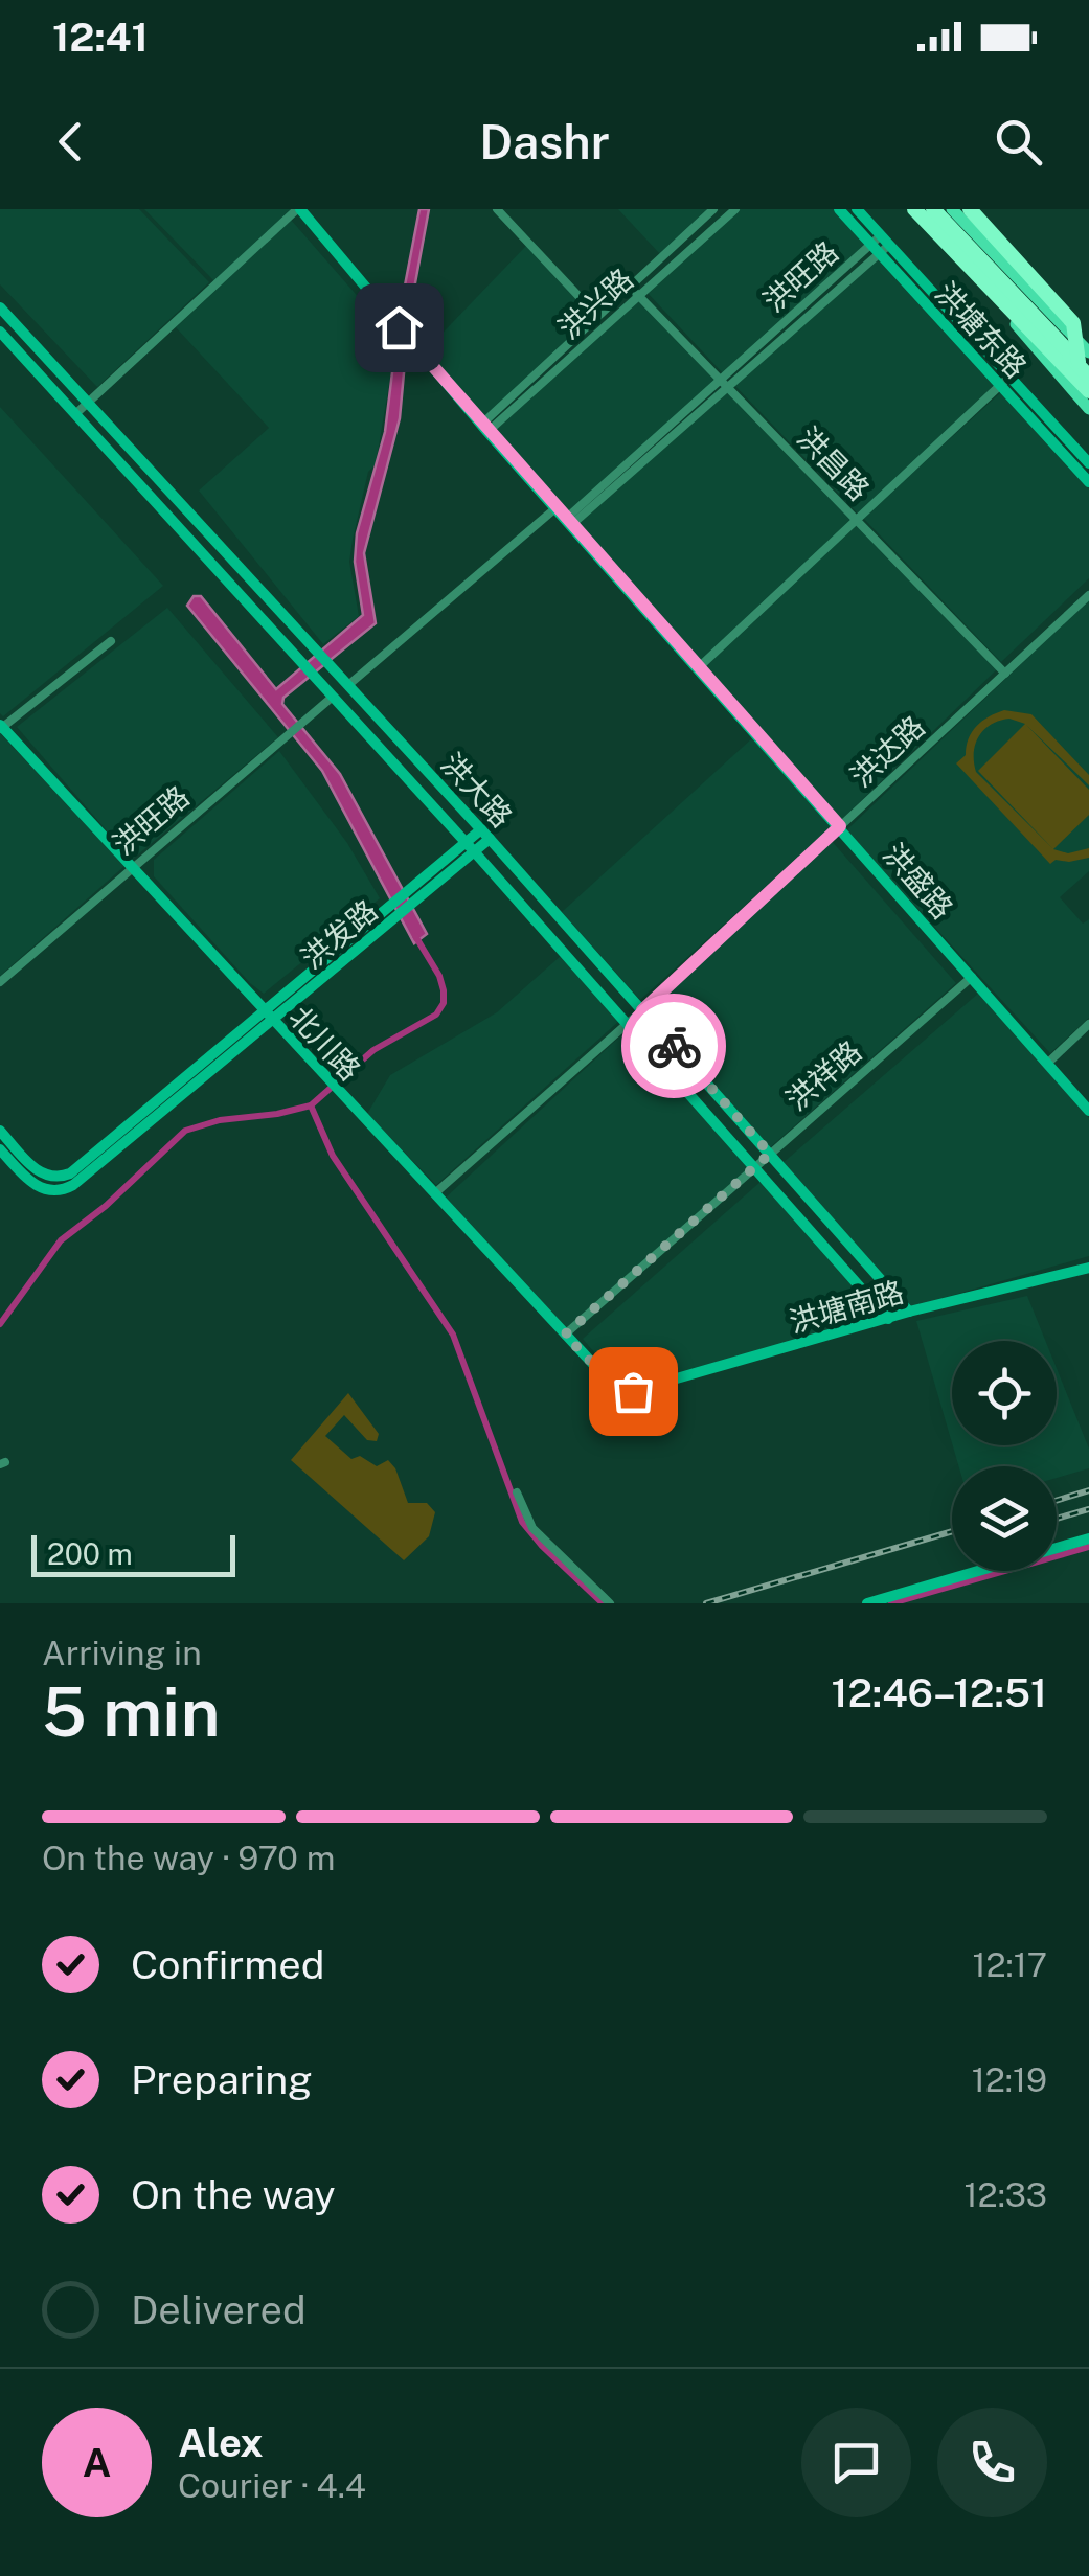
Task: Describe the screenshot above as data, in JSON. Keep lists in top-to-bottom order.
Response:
{
  "streets": {
    "main road": [
      "洪塘东路",
      "洪大路",
      "洪盛路",
      "洪发路",
      "北川路",
      "洪塘南路"
    ],
    "street": [
      "洪旺路",
      "洪兴路",
      "洪昌路",
      "洪达路",
      "洪祥路"
    ]
  },
  "crossings": [
    ["洪旺路", "洪塘东路"],
    ["洪旺路", "洪昌路"],
    ["洪旺路", "洪大路"],
    ["洪旺路", "洪盛路"],
    ["洪旺路", "北川路"],
    ["洪兴路", "洪昌路"],
    ["洪兴路", "洪盛路"],
    ["洪昌路", "洪达路"],
    ["洪达路", "洪大路"],
    ["洪达路", "洪盛路"],
    ["洪达路", "北川路"],
    ["洪大路", "洪发路"],
    ["洪大路", "洪祥路"],
    ["洪大路", "洪塘南路"],
    ["洪盛路", "洪祥路"],
    ["洪发路", "北川路"],
    ["北川路", "洪祥路"],
    ["北川路", "洪塘南路"]
  ],
  "scale_bar": "200 m",
  "page": {
    "status": "12:41",
    "header": "Dashr",
    "scale": "200 m",
    "heading": ["5 min", "Arriving in", "12:46–12:51"],
    "panel": ["Alex", "Courier · 4.4"],
    "bar": "On the way · 970 m",
    "list": [
      ["Confirmed", "12:17"],
      ["Preparing", "12:19"],
      ["On the way", "12:33"],
      "Delivered"
    ],
    "round": "A"
  }
}
